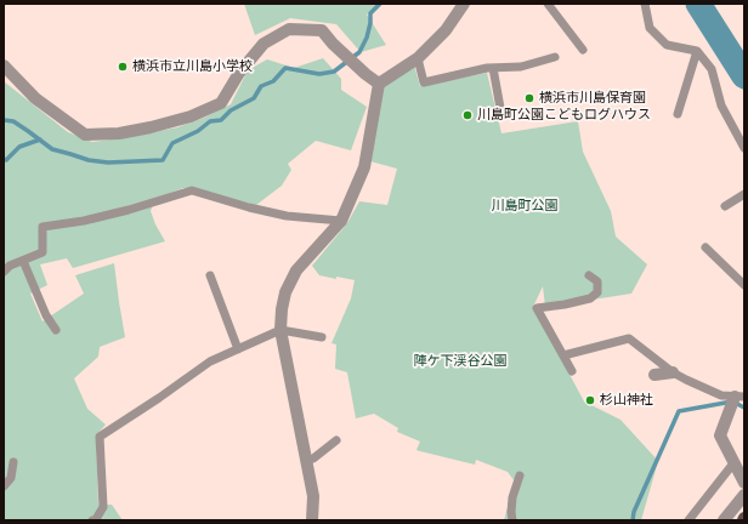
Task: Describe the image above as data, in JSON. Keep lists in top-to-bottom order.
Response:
{
  "parks": ["川島町公園", "陣ケ下渓谷公園"],
  "places": [
    "横浜市立川島小学校",
    "横浜市川島保育園",
    "川島町公園こどもログハウス",
    "杉山神社"
  ]
}
